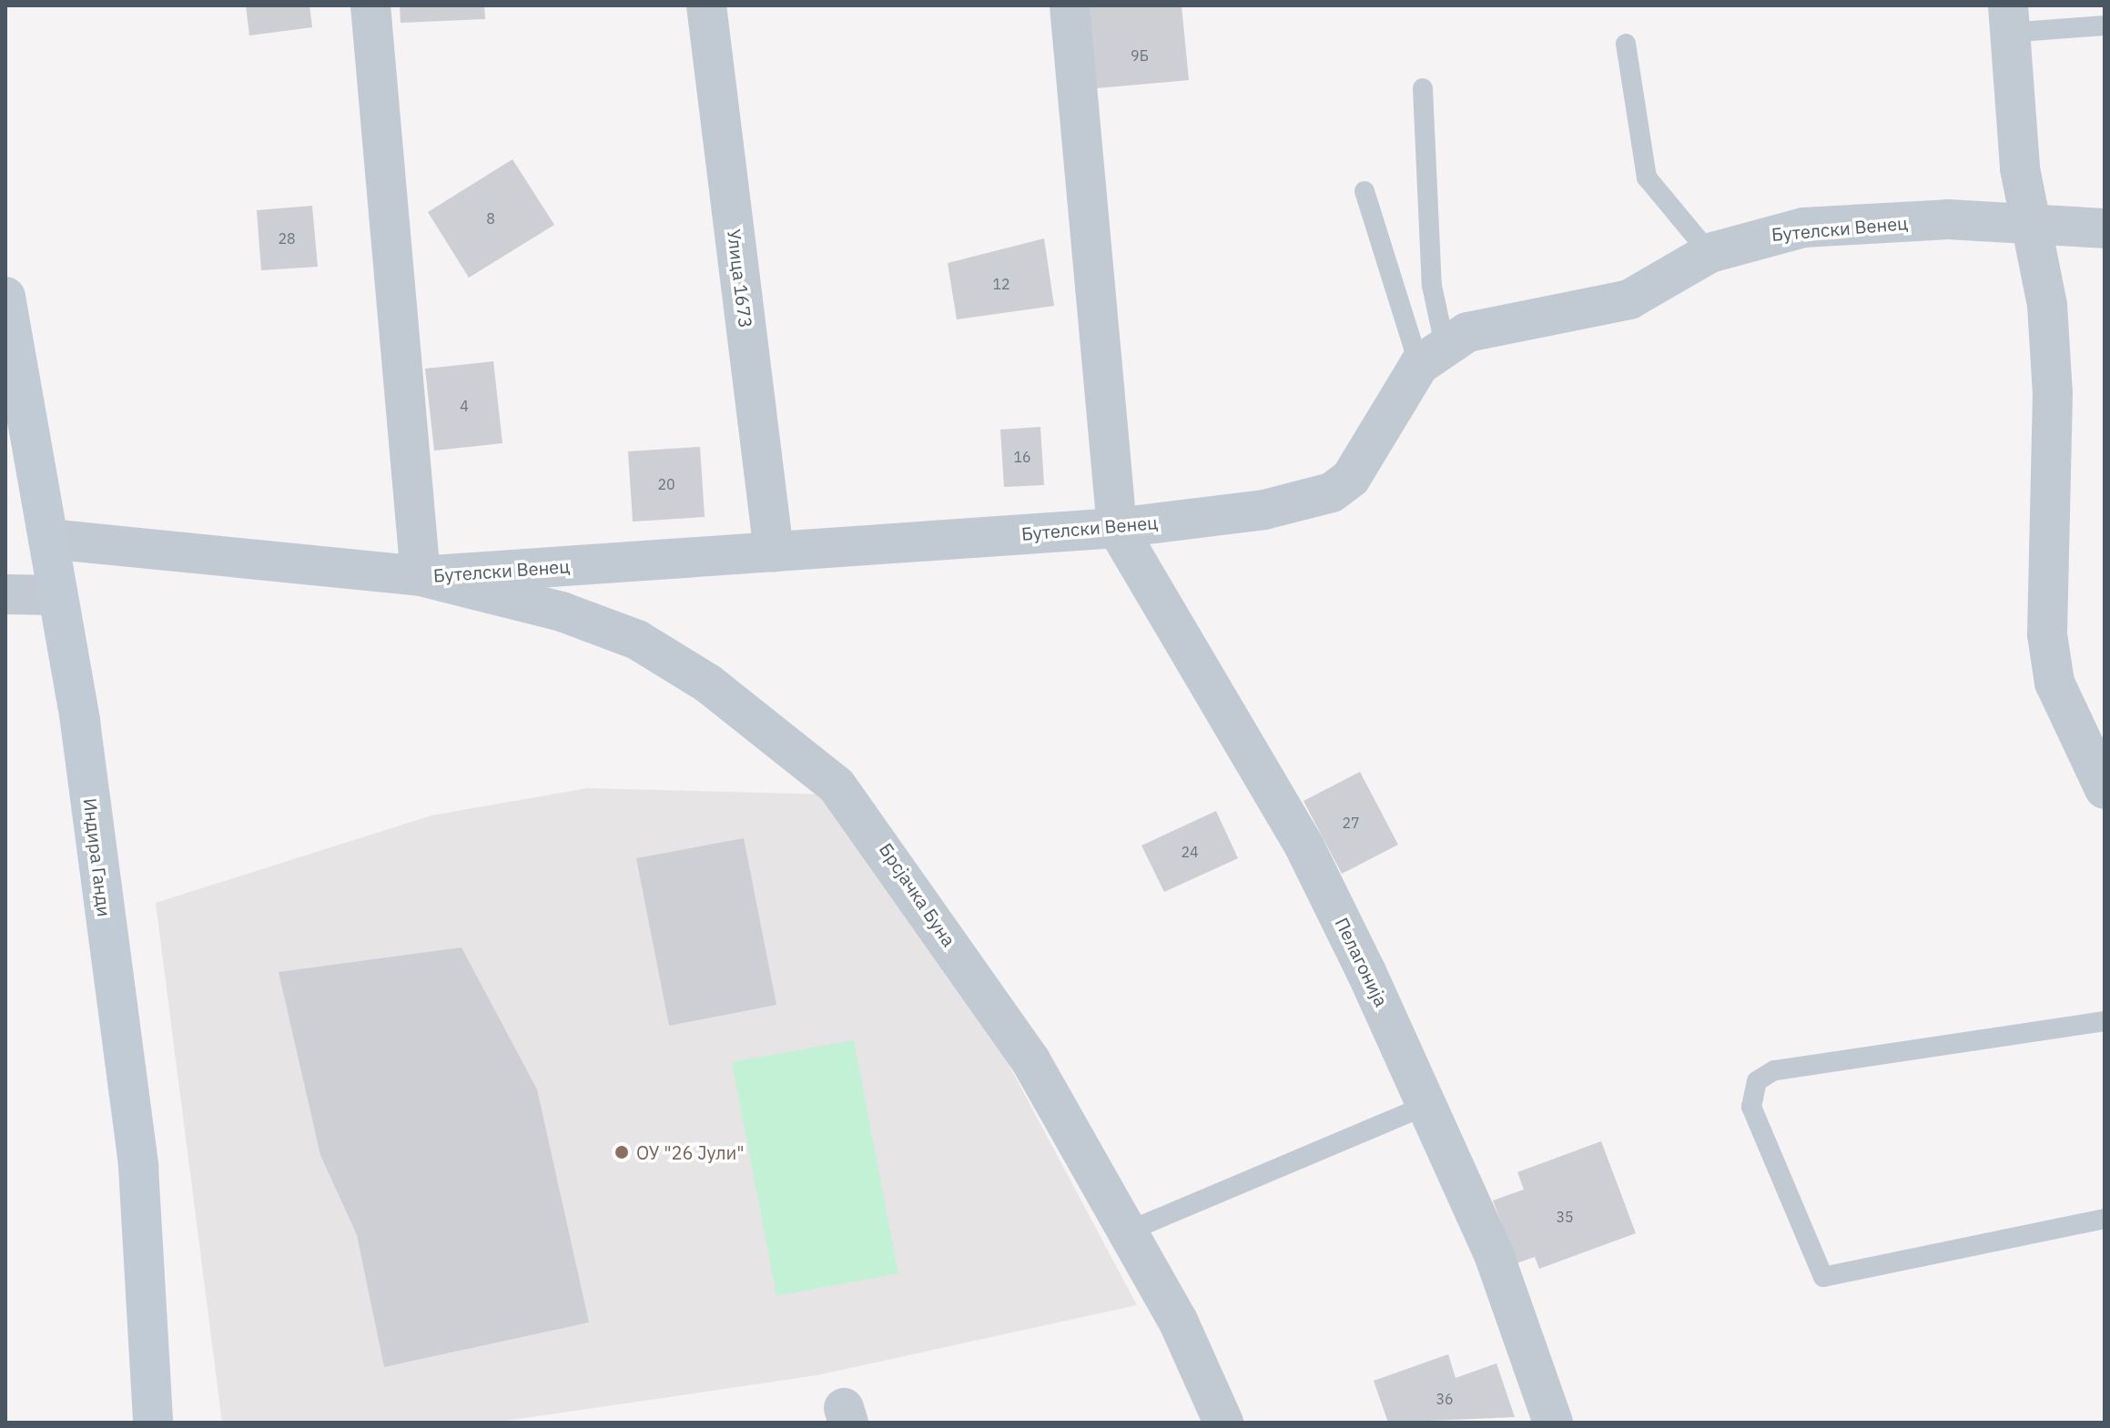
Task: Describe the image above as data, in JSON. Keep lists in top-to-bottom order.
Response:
{
  "streets": {
    "street": [
      "Бутелски Венец",
      "Улица 1673",
      "Индира Ганди",
      "Брсјачка Буна",
      "Пелагонија"
    ]
  },
  "crossings": [
    ["Бутелски Венец", "Улица 1673"],
    ["Бутелски Венец", "Индира Ганди"],
    ["Бутелски Венец", "Брсјачка Буна"],
    ["Бутелски Венец", "Пелагонија"]
  ],
  "places": ["ОУ \"26 Јули\""],
  "house_numbers": [
    "9Б",
    "8",
    "28",
    "12",
    "4",
    "16",
    "20",
    "27",
    "24",
    "35",
    "36"
  ]
}
